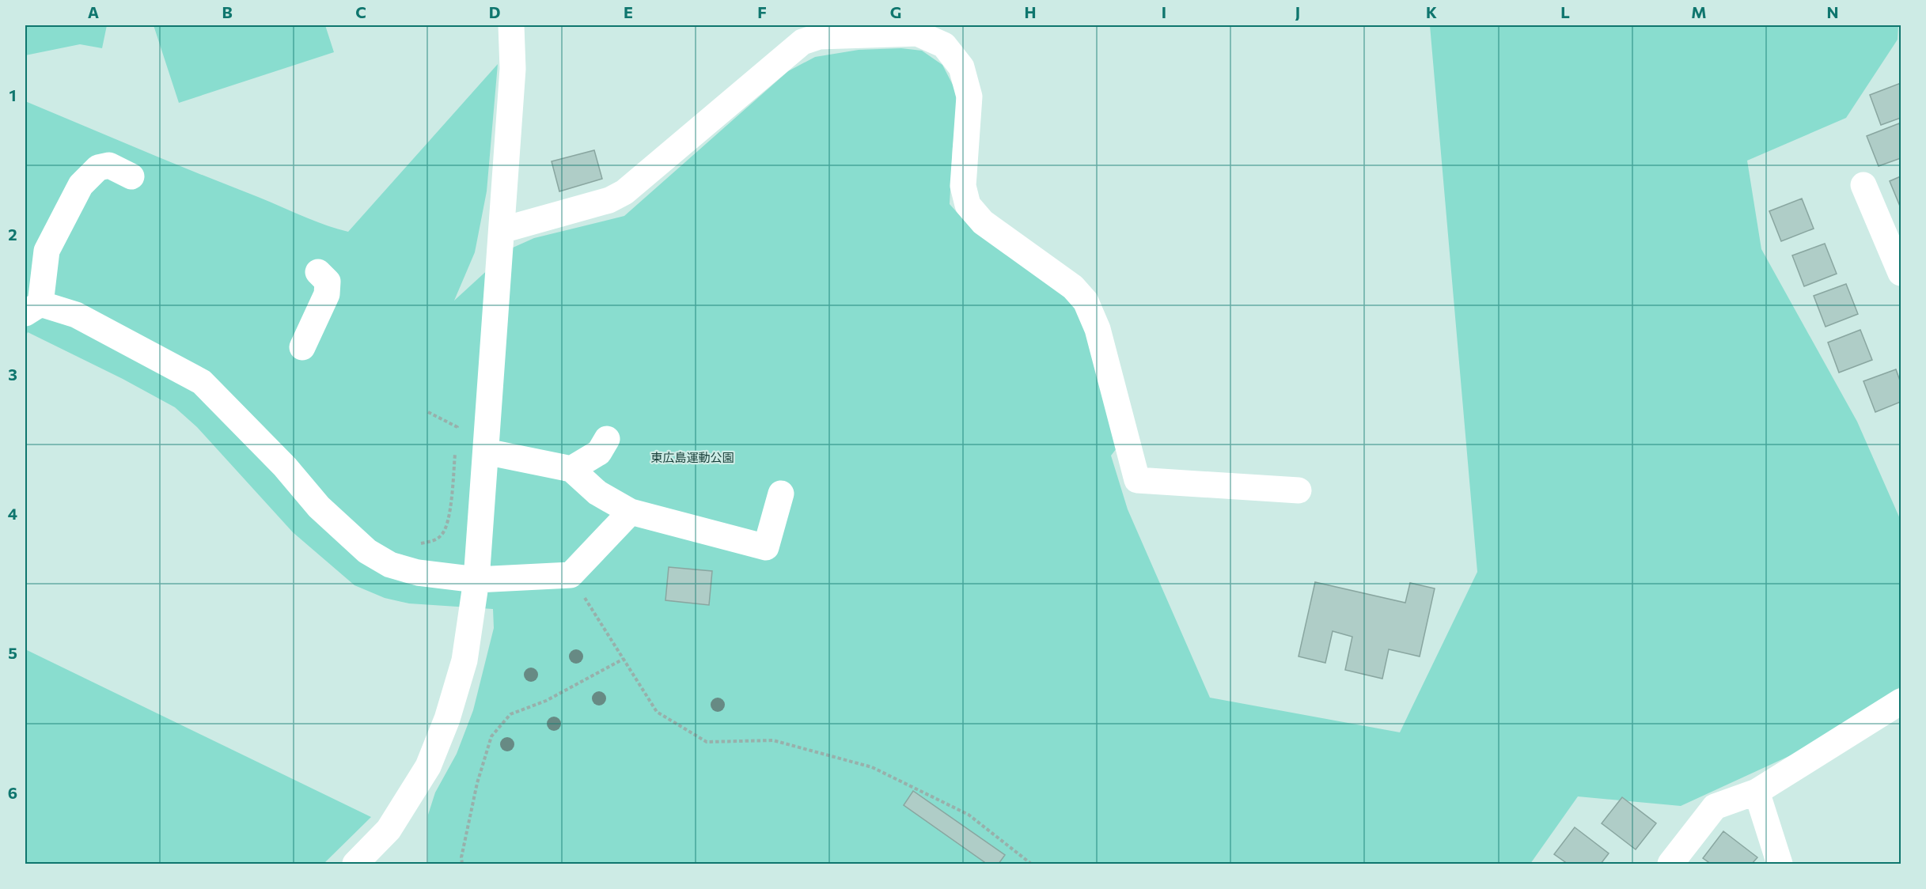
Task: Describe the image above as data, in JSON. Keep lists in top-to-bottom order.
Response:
{
  "parks": ["東広島運動公園"],
  "grid": {
    "columns": [
      "A",
      "B",
      "C",
      "D",
      "E",
      "F",
      "G",
      "H",
      "I",
      "J",
      "K",
      "L",
      "M",
      "N"
    ],
    "rows": [
      "1",
      "2",
      "3",
      "4",
      "5",
      "6"
    ]
  }
}
